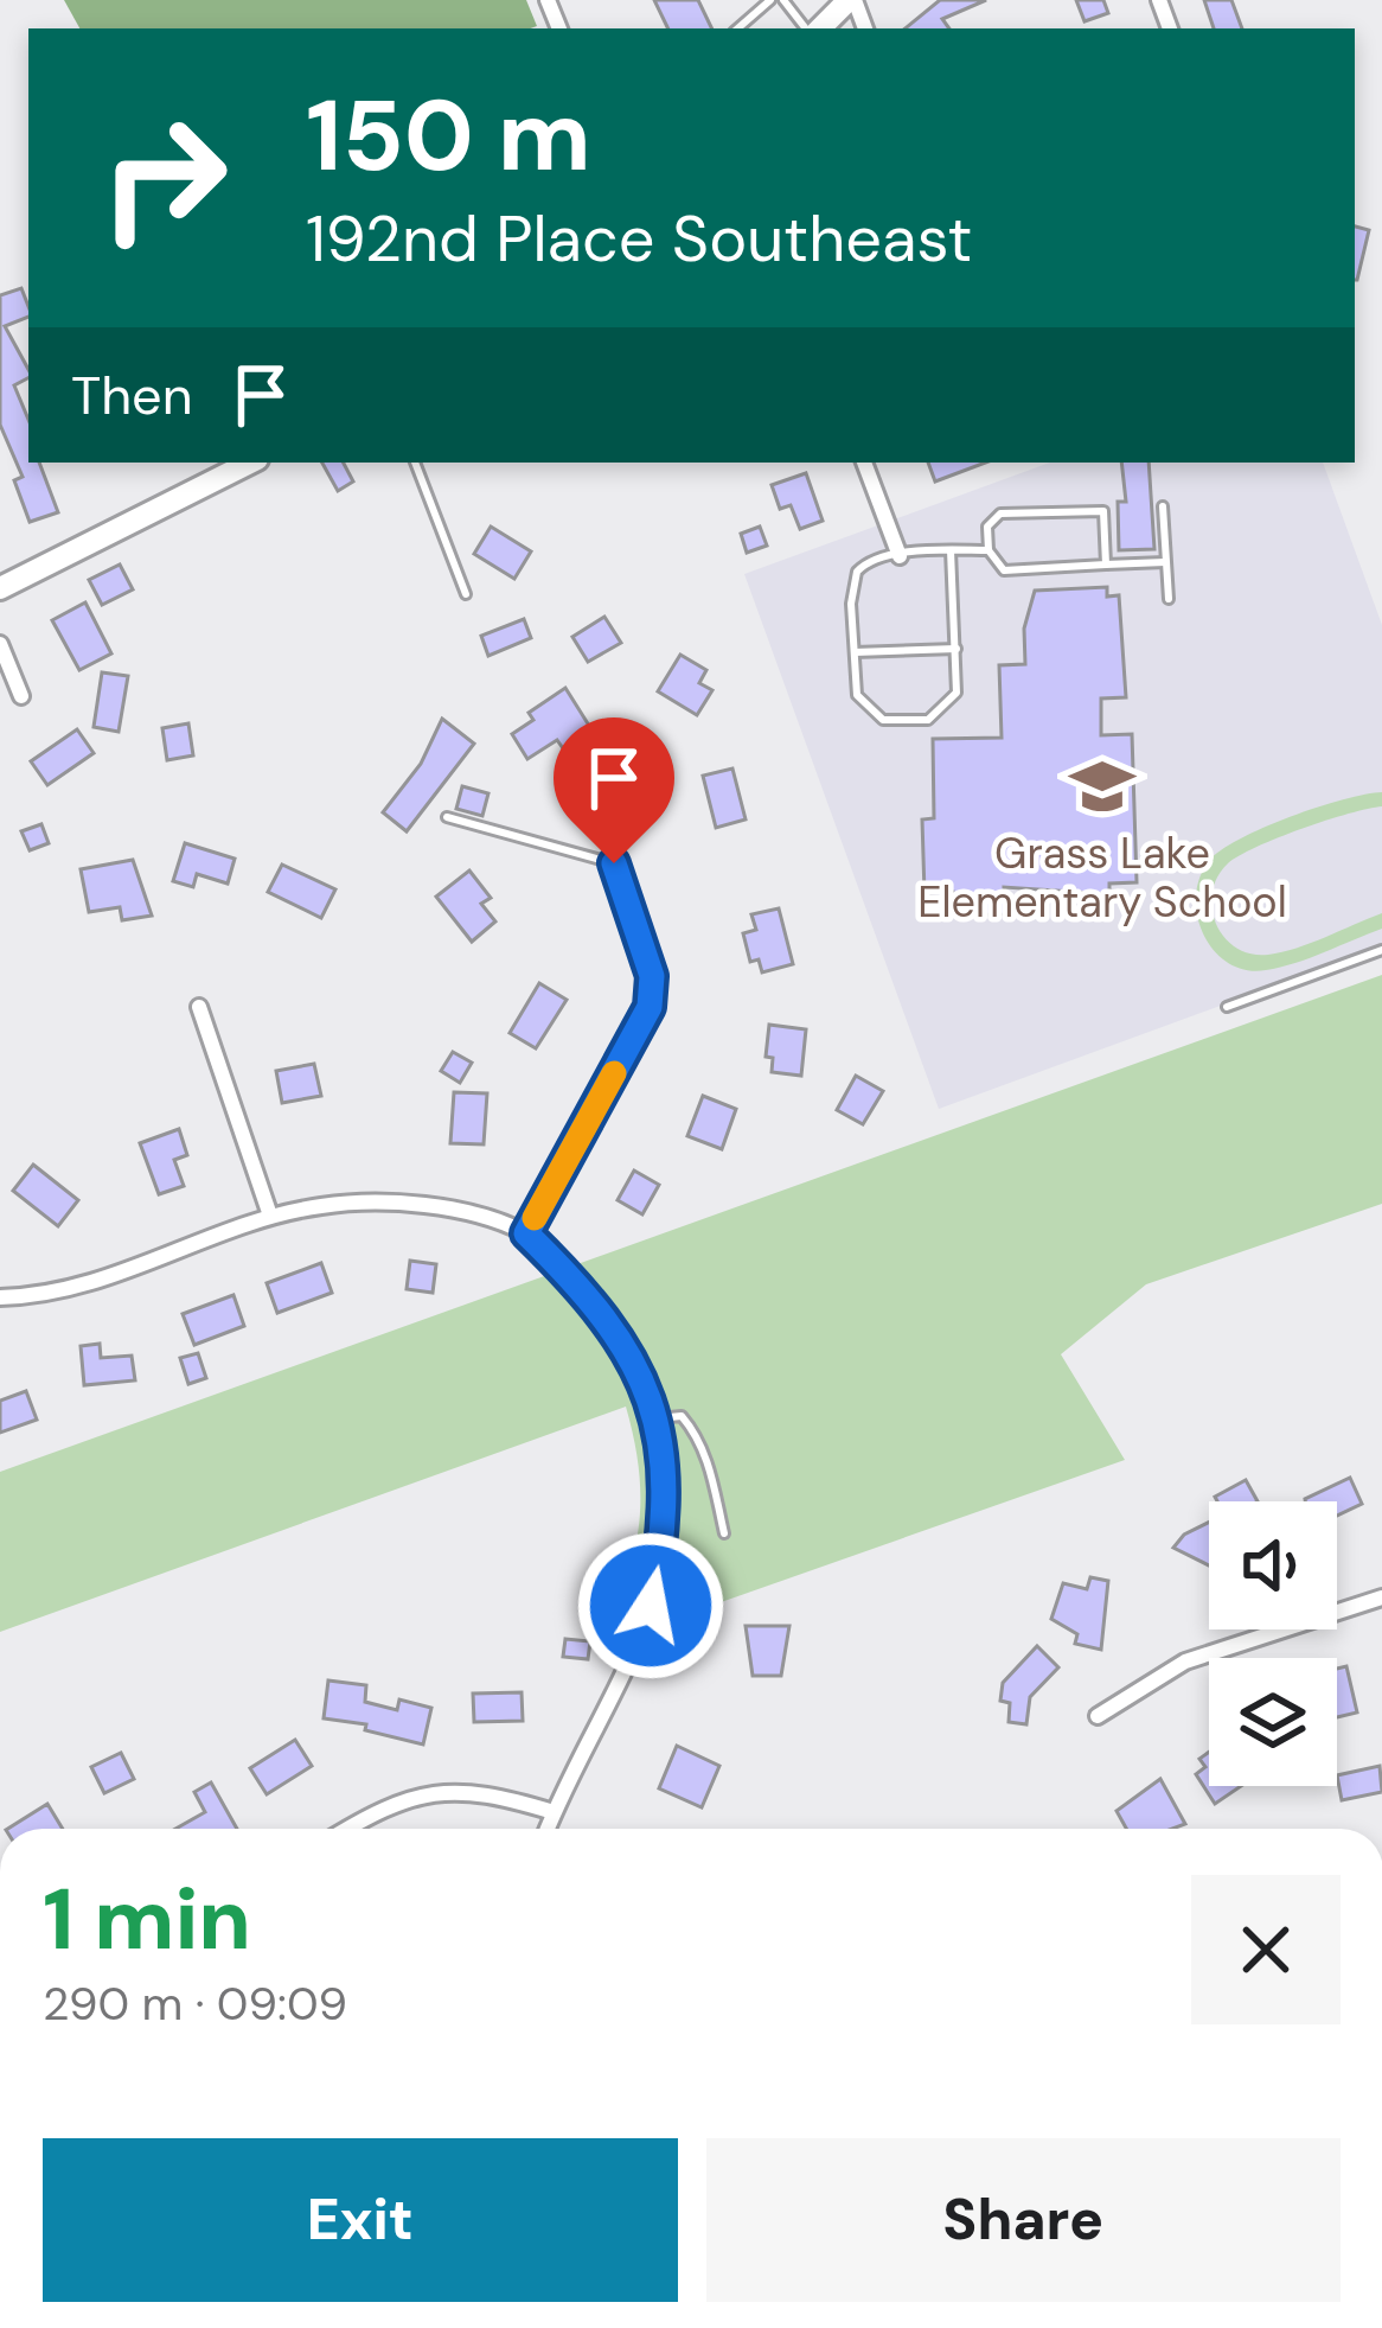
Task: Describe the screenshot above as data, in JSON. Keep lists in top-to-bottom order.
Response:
{
  "places": {
    "school or university": ["Grass Lake Elementary School"]
  },
  "page": {
    "turn": ["150 m", "192nd Place Southeast"],
    "then": "Then",
    "heading": ["1 min", "290 m · 09:09"],
    "buttons": ["Exit", "Share"]
  }
}
